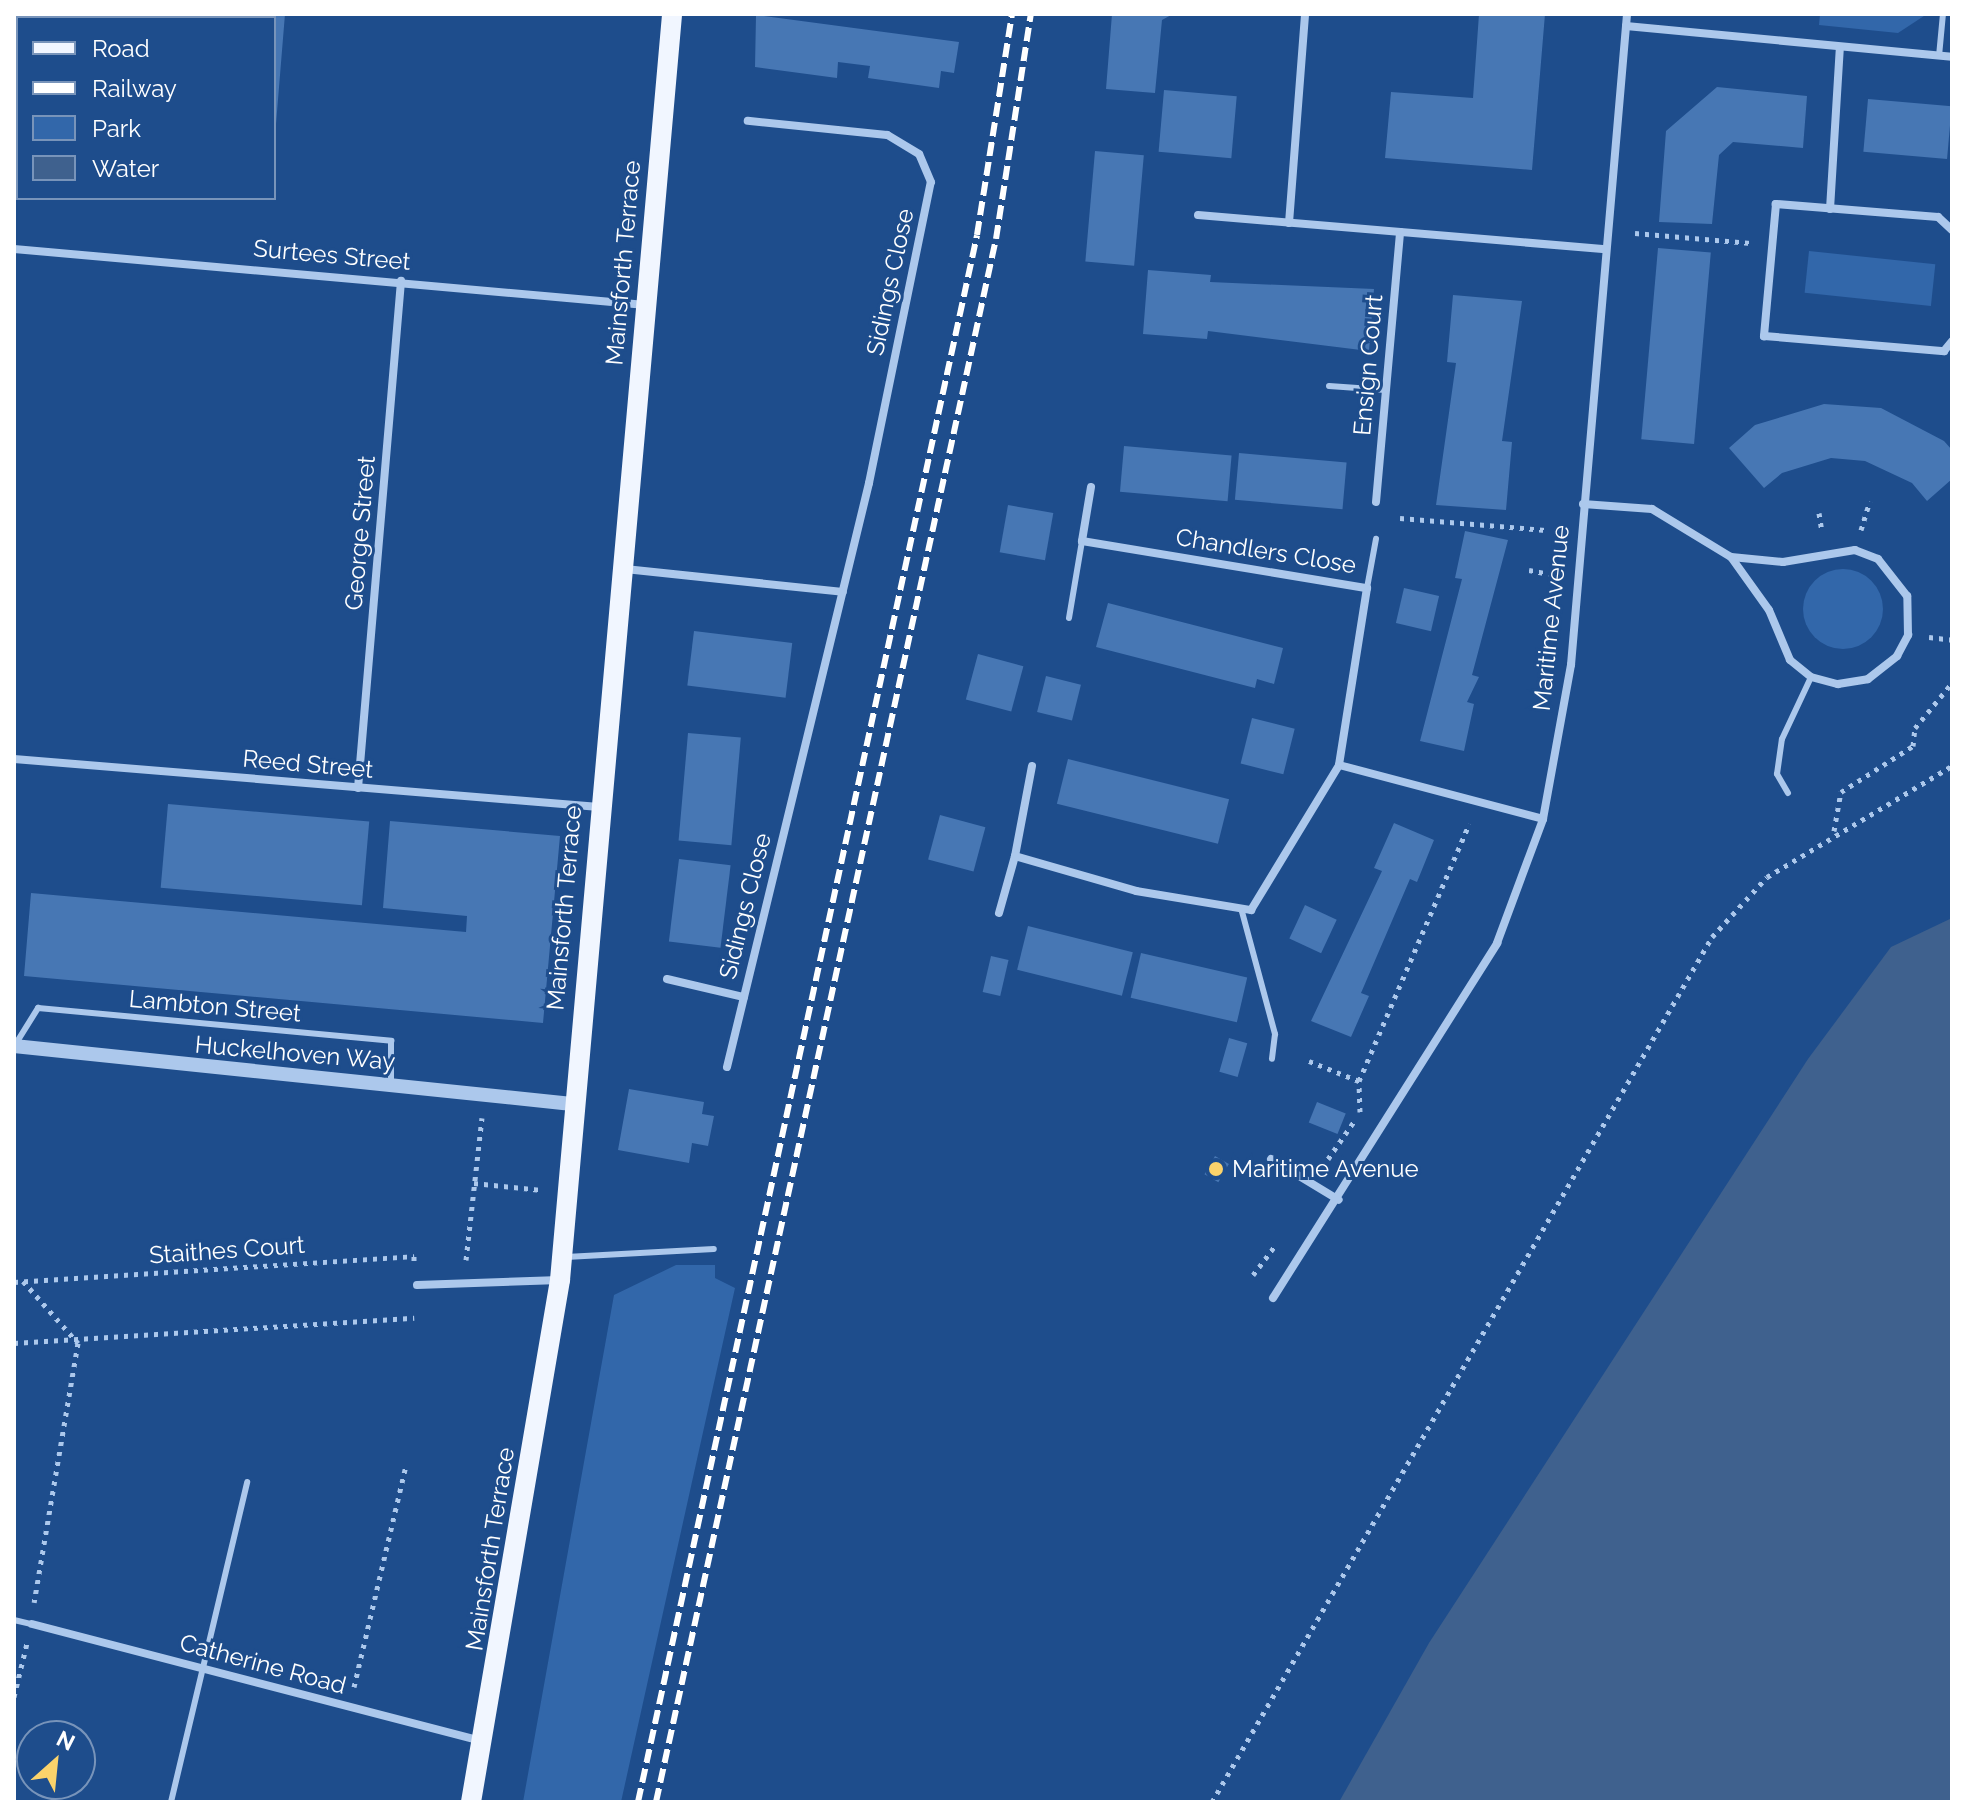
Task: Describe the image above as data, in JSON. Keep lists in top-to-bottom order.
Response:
{
  "streets": {
    "main road": ["Mainsforth Terrace"],
    "street": [
      "Surtees Street",
      "Sidings Close",
      "Ensign Court",
      "George Street",
      "Chandlers Close",
      "Maritime Avenue",
      "Reed Street",
      "Huckelhoven Way",
      "Catherine Road"
    ],
    "lane": ["Lambton Street"],
    "path": ["Staithes Court"]
  },
  "crossings": [
    ["Surtees Street", "Mainsforth Terrace"],
    ["Surtees Street", "George Street"],
    ["Mainsforth Terrace", "Reed Street"],
    ["Mainsforth Terrace", "Huckelhoven Way"],
    ["Mainsforth Terrace", "Catherine Road"],
    ["George Street", "Reed Street"],
    ["Lambton Street", "Huckelhoven Way"]
  ],
  "places": ["Maritime Avenue"],
  "legend": [
    "Road",
    "Railway",
    "Park",
    "Water"
  ],
  "north": "top right"
}
